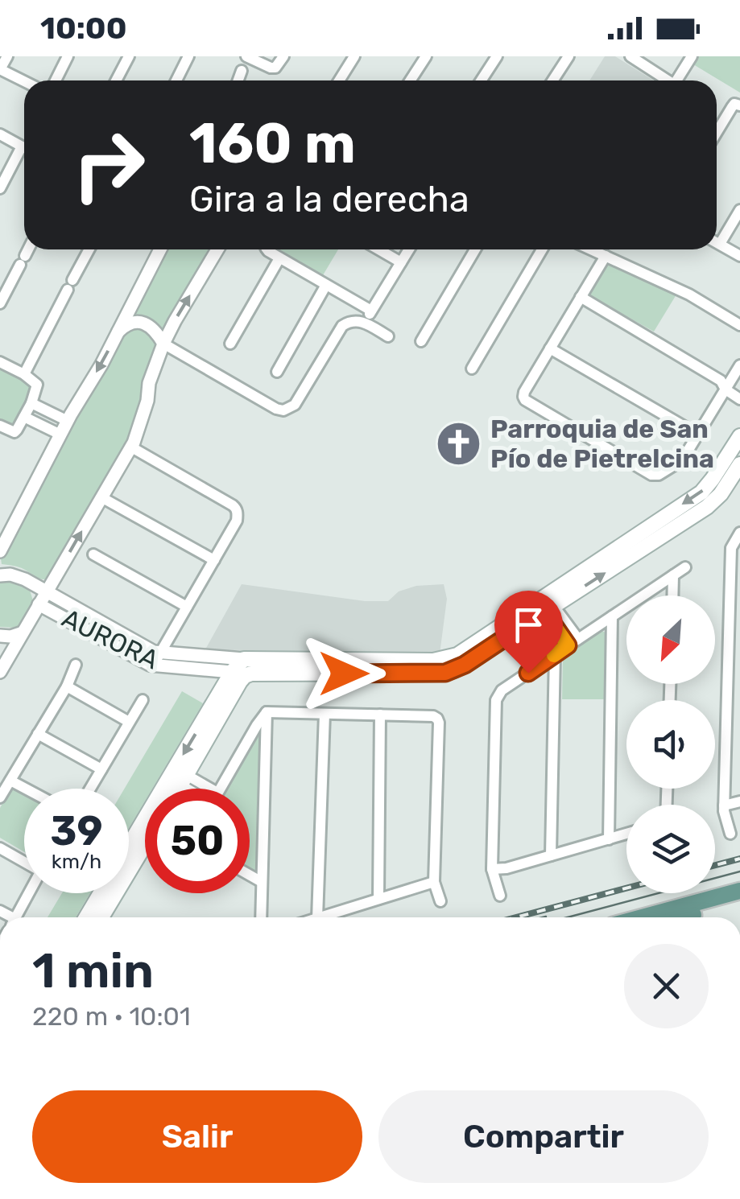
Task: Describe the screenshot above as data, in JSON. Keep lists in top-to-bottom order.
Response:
{
  "streets": {
    "street": ["AURORA"]
  },
  "places": {
    "church": ["Parroquia de San Pío de Pietrelcina"]
  },
  "north": "bottom left",
  "page": {
    "status": "10:00",
    "turn": ["160 m", "Gira a la derecha"],
    "speed": "39 km/h",
    "limit": "50",
    "heading": ["1 min", "220 m · 10:01"],
    "buttons": ["Salir", "Compartir"]
  }
}
